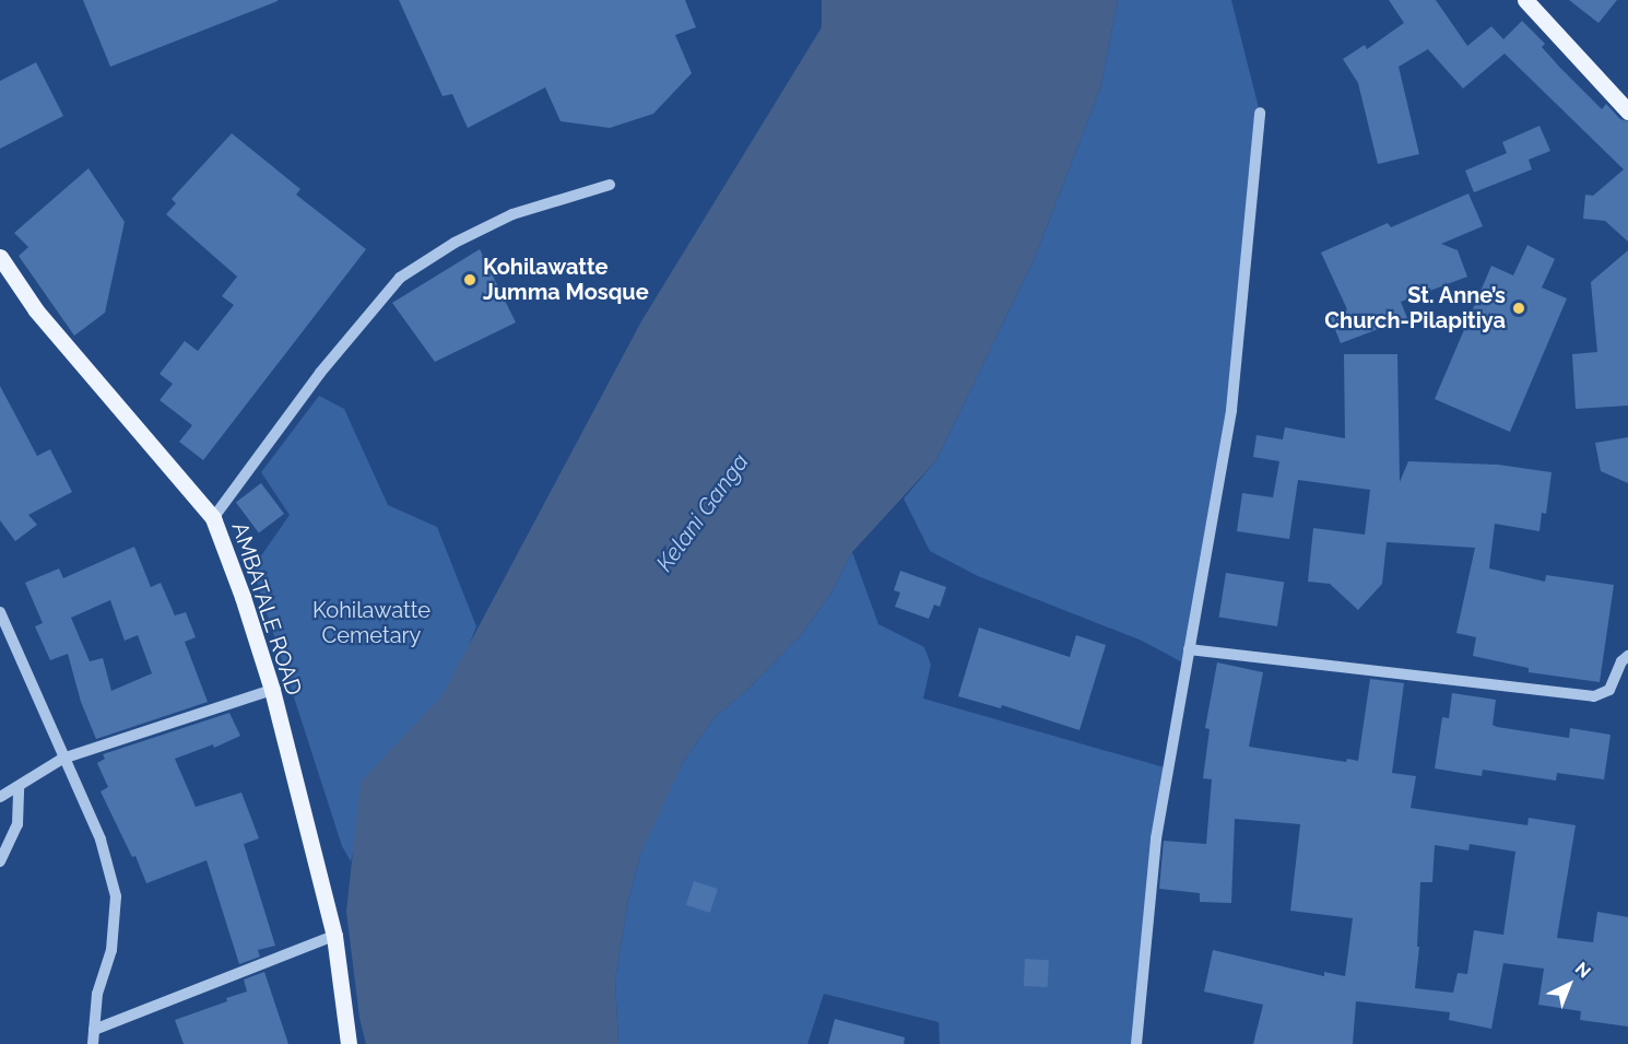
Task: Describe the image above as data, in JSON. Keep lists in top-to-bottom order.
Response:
{
  "streets": {
    "main road": ["AMBATALE ROAD"]
  },
  "water": ["Kelani Ganga"],
  "parks": ["Kohilawatte Cemetary"],
  "places": ["Kohilawatte Jumma Mosque", "St. Anne’s Church-Pilapitiya"],
  "north": "top right"
}
